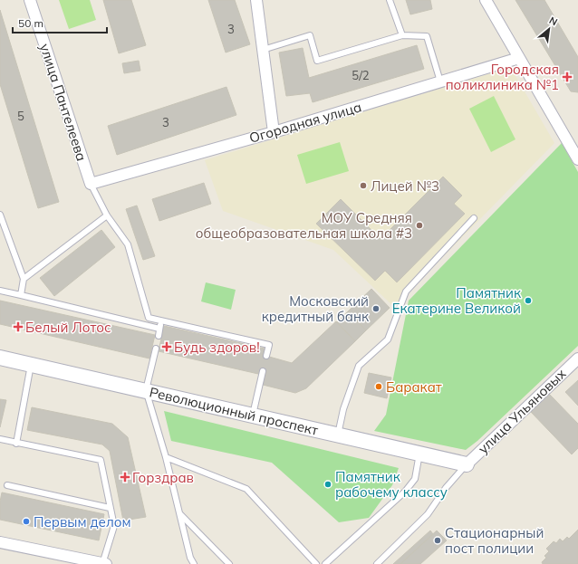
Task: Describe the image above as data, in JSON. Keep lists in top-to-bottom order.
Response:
{
  "streets": {
    "street": [
      "улица Пантелеева",
      "Огородная улица",
      "Революционный проспект",
      "улица Ульяновых"
    ]
  },
  "crossings": [
    ["улица Пантелеева", "Огородная улица"],
    ["Революционный проспект", "улица Ульяновых"]
  ],
  "places": {
    "health": [
      "Городская поликлиника №1",
      "Белый Лотос",
      "Будь здоров!",
      "Горздрав"
    ],
    "other": [
      "Лицей №3",
      "МОУ Средняя общеобразовательная школа #3",
      "Памятник Екатерине Великой",
      "Московский кредитный банк",
      "Баракат",
      "Памятник рабочему классу",
      "Первым делом",
      "Стационарный пост полиции"
    ]
  },
  "house_numbers": [
    "3",
    "5/2",
    "5",
    "3"
  ],
  "scale_bar": "50 m",
  "north": "top right"
}
